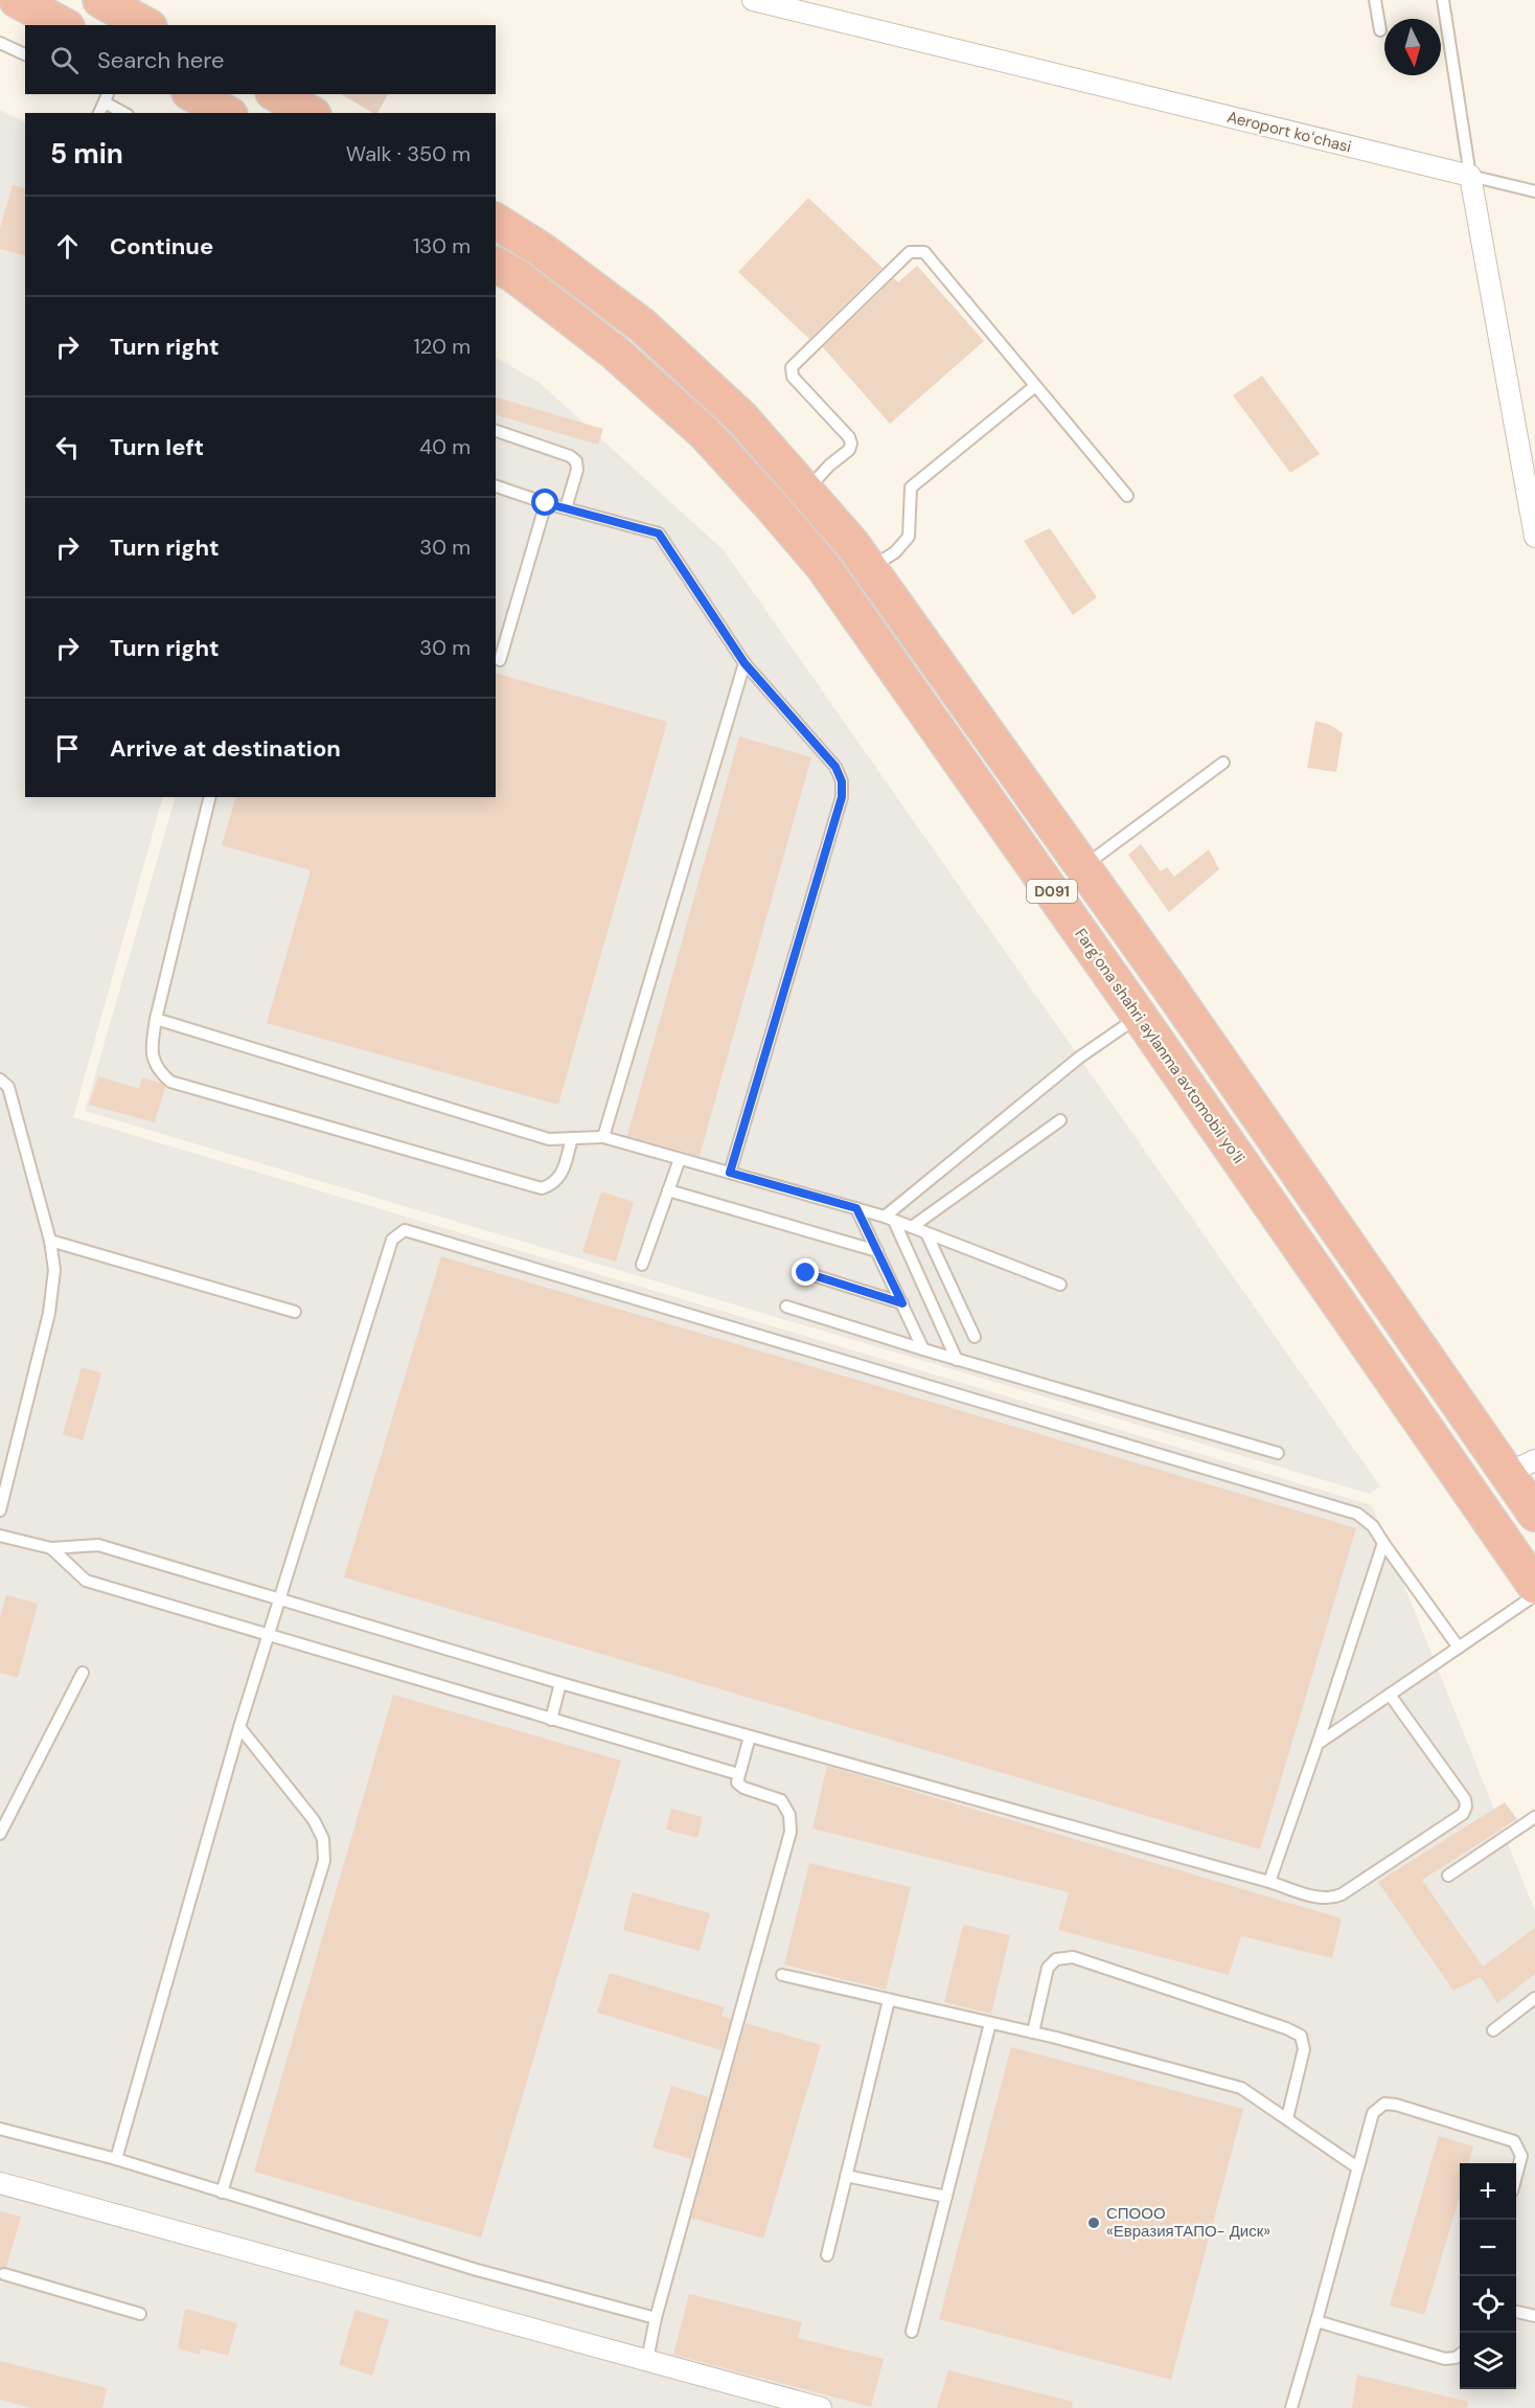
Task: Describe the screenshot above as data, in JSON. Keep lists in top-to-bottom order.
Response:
{
  "streets": {
    "highway": ["D091", "Fargʻona shahri aylanma avtomobil yoʻli"],
    "street": ["Aeroport koʻchasi"]
  },
  "places": ["СПООО «ЕвразияТАПО- Диск»"],
  "north": "bottom",
  "page": {
    "search": "Search here",
    "heading": ["5 min", "Walk · 350 m"],
    "list": [
      ["Continue", "130 m"],
      ["Turn right", "120 m"],
      ["Turn left", "40 m"],
      ["Turn right", "30 m"],
      ["Turn right", "30 m"],
      "Arrive at destination"
    ],
    "map_buttons": ["+", "−"]
  }
}
